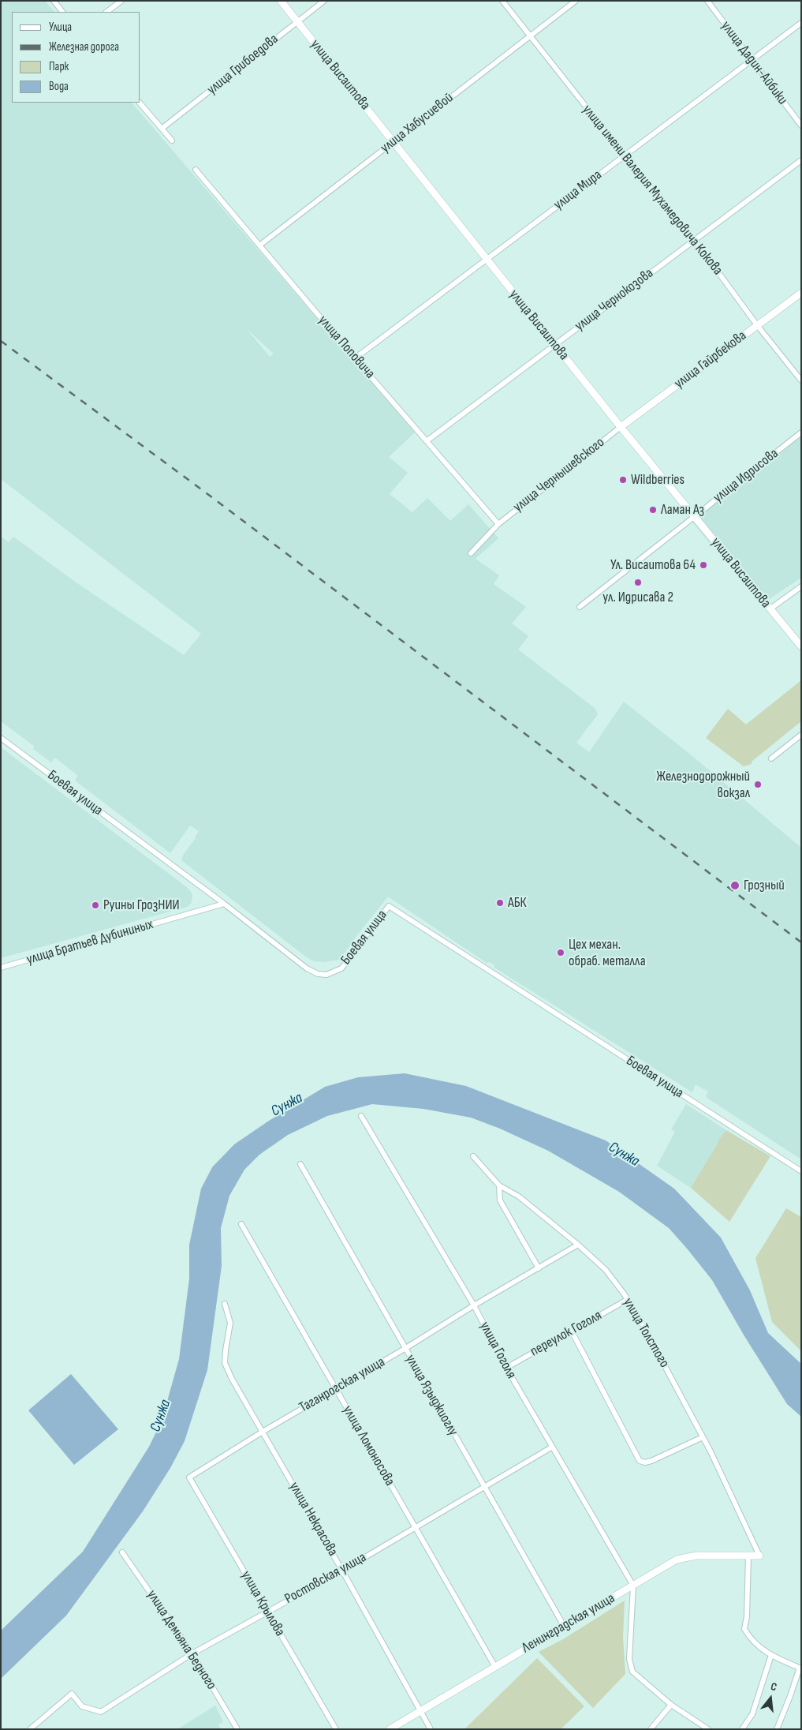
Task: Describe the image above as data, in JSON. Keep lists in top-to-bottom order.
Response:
{
  "streets": {
    "main road": ["улица Висаитова", "улица Гайрбекова", "Ленинградская улица"],
    "street": [
      "улица Дадин-Айбики",
      "улица Грибоедова",
      "улица Хабусиевой",
      "улица Мира",
      "улица имени Валерия Мухамедовича Кокова",
      "улица Чернокозова",
      "улица Поповича",
      "улица Чернышевского",
      "улица Идрисова",
      "Боевая улица",
      "улица Братьев Дубининых",
      "улица Толстого",
      "переулок Гоголя",
      "улица Гоголя",
      "Таганрогская улица",
      "улица Языджиоглу",
      "улица Ломоносова",
      "улица Некрасова",
      "Ростовская улица",
      "улица Крылова",
      "улица Демьяна Бедного"
    ]
  },
  "crossings": [
    ["улица Дадин-Айбики", "улица Мира"],
    ["улица Грибоедова", "улица Висаитова"],
    ["улица Висаитова", "улица Хабусиевой"],
    ["улица Висаитова", "улица Мира"],
    ["улица Висаитова", "улица Чернокозова"],
    ["улица Висаитова", "улица Гайрбекова"],
    ["улица Висаитова", "улица Чернышевского"],
    ["улица Висаитова", "улица Идрисова"],
    ["улица Хабусиевой", "улица имени Валерия Мухамедовича Кокова"],
    ["улица Хабусиевой", "улица Поповича"],
    ["улица Мира", "улица имени Валерия Мухамедовича Кокова"],
    ["улица Мира", "улица Поповича"],
    ["улица имени Валерия Мухамедовича Кокова", "улица Чернокозова"],
    ["улица имени Валерия Мухамедовича Кокова", "улица Гайрбекова"],
    ["улица Чернокозова", "улица Поповича"],
    ["улица Поповича", "улица Чернышевского"],
    ["улица Гайрбекова", "улица Чернышевского"],
    ["Боевая улица", "улица Братьев Дубининых"],
    ["улица Толстого", "переулок Гоголя"],
    ["улица Толстого", "Таганрогская улица"],
    ["улица Толстого", "Ленинградская улица"],
    ["переулок Гоголя", "улица Гоголя"],
    ["улица Гоголя", "Таганрогская улица"],
    ["улица Гоголя", "Ростовская улица"],
    ["улица Гоголя", "Ленинградская улица"],
    ["Таганрогская улица", "улица Языджиоглу"],
    ["Таганрогская улица", "улица Ломоносова"],
    ["Таганрогская улица", "улица Некрасова"],
    ["Таганрогская улица", "улица Крылова"],
    ["улица Языджиоглу", "Ростовская улица"],
    ["улица Языджиоглу", "Ленинградская улица"],
    ["улица Ломоносова", "Ростовская улица"],
    ["улица Ломоносова", "Ленинградская улица"],
    ["улица Некрасова", "Ростовская улица"],
    ["улица Некрасова", "Ленинградская улица"],
    ["Ростовская улица", "улица Крылова"],
    ["Ростовская улица", "улица Демьяна Бедного"]
  ],
  "water": ["Сунжа"],
  "places": [
    "Wildberries",
    "Ламан Аз",
    "Ул. Висаитова 64",
    "ул. Идрисава 2",
    "Железнодорожный вокзал",
    "Грозный",
    "АБК",
    "Руины ГрозНИИ",
    "Цех механ. обраб. металла"
  ],
  "legend": [
    "Улица",
    "Железная дорога",
    "Парк",
    "Вода"
  ],
  "north": "top"
}
